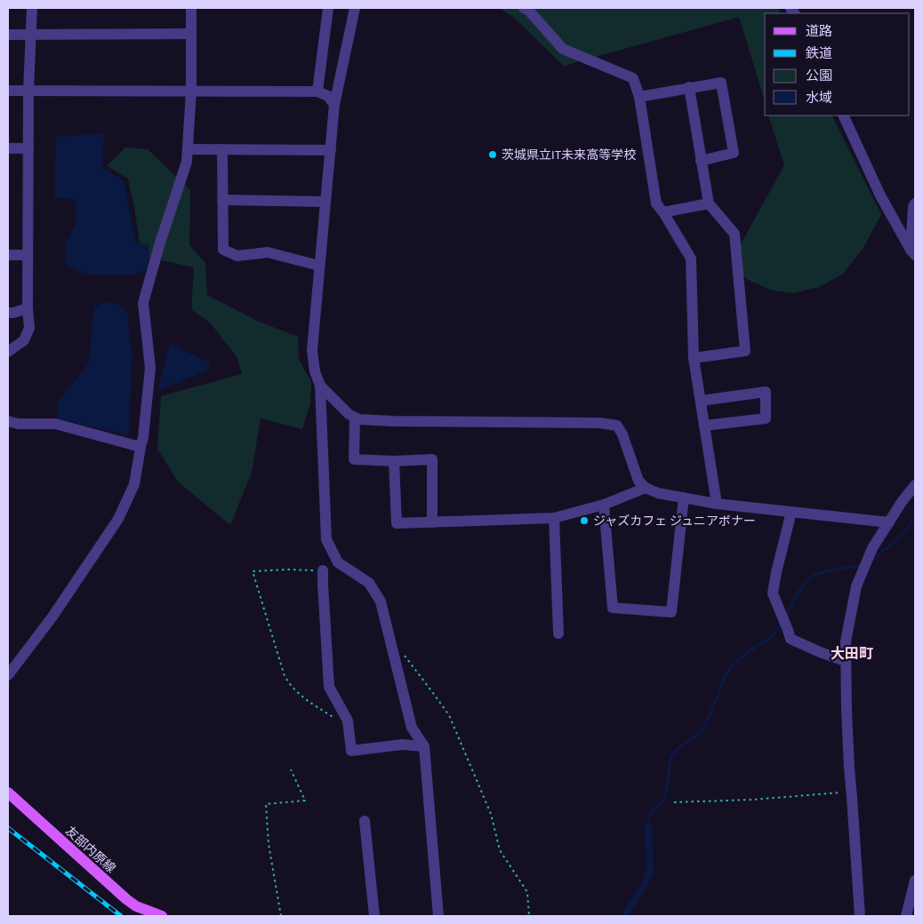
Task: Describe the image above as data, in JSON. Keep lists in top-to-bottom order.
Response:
{
  "streets": {
    "main road": ["友部内原線"]
  },
  "districts": ["大田町"],
  "places": ["茨城県立IT未来高等学校", "ジャズカフェ ジュニアボナー"],
  "legend": [
    "道路",
    "鉄道",
    "公園",
    "水域"
  ]
}
